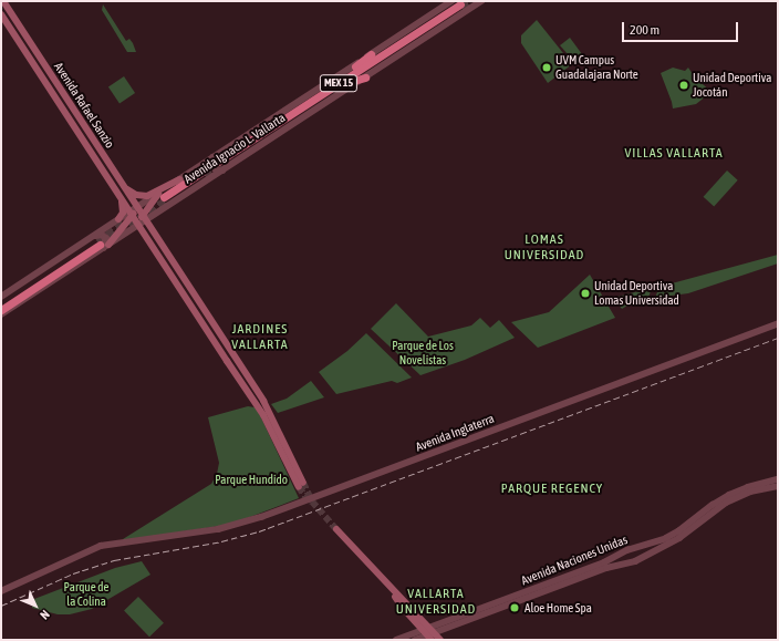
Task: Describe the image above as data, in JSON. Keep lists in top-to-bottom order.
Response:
{
  "streets": {
    "highway": ["MEX 15", "Avenida Ignacio L. Vallarta"],
    "main road": ["Avenida Rafael Sanzio"],
    "street": ["Avenida Inglaterra", "Avenida Naciones Unidas"]
  },
  "crossings": [
    ["Avenida Rafael Sanzio", "Avenida Ignacio L. Vallarta"]
  ],
  "districts": [
    "VILLAS VALLARTA",
    "LOMAS UNIVERSIDAD",
    "JARDINES VALLARTA",
    "PARQUE REGENCY",
    "VALLARTA UNIVERSIDAD"
  ],
  "parks": ["Parque de Los Novelistas", "Parque Hundido", "Parque de la Colina"],
  "places": [
    "UVM Campus Guadalajara Norte",
    "Unidad Deportiva Jocotán",
    "Unidad Deportiva Lomas Universidad",
    "Aloe Home Spa"
  ],
  "scale_bar": "200 m",
  "north": "bottom right"
}
